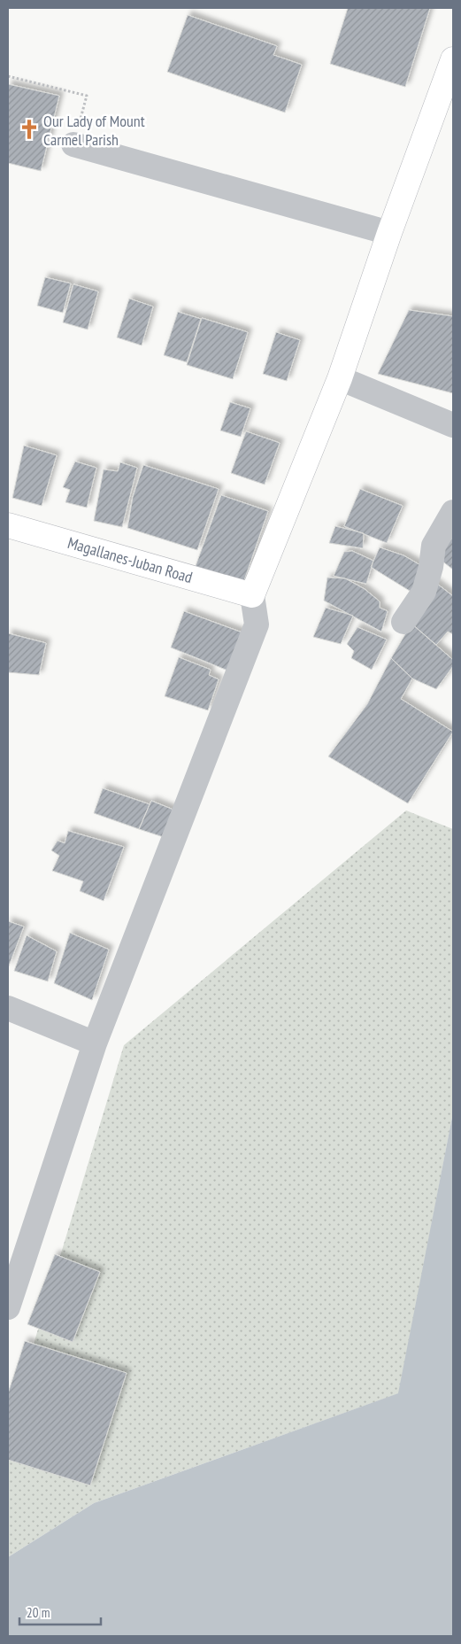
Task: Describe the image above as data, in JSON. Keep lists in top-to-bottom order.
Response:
{
  "streets": {
    "main road": ["Magallanes-Juban Road"]
  },
  "places": {
    "church": ["Our Lady of Mount Carmel Parish"]
  },
  "scale_bar": "20 m"
}
